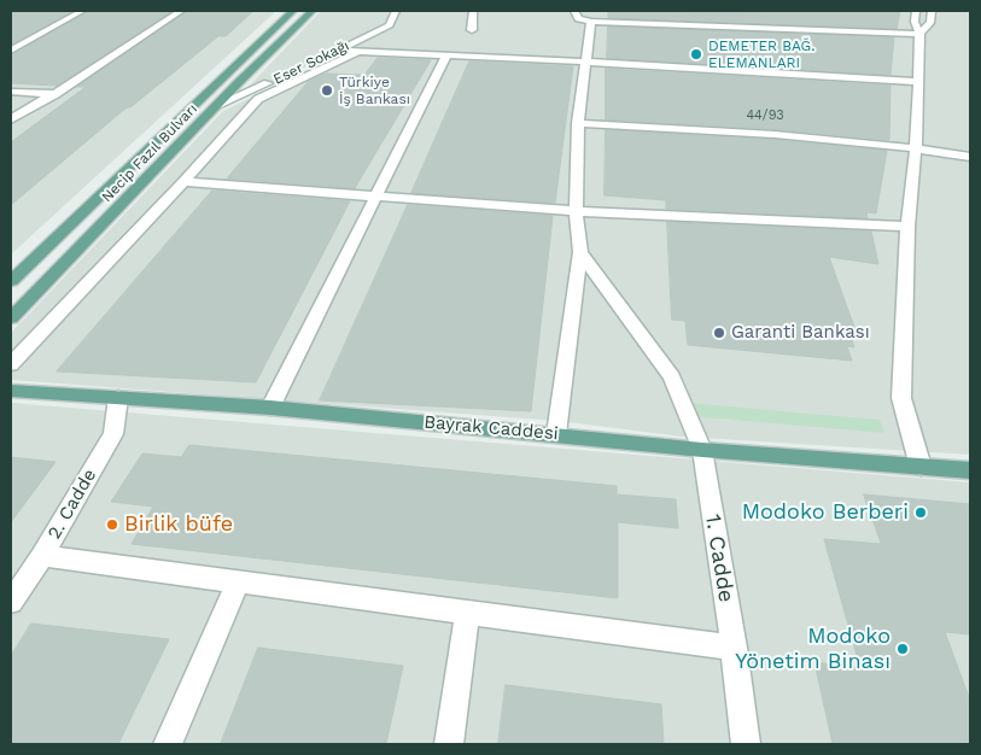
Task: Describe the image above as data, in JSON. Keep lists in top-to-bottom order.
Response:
{
  "streets": {
    "main road": ["Necip Fazıl Bulvarı", "Bayrak Caddesi"],
    "street": ["Eser Sokağı", "2. Cadde", "1. Cadde"]
  },
  "crossings": [
    ["Eser Sokağı", "Necip Fazıl Bulvarı"],
    ["Bayrak Caddesi", "2. Cadde"],
    ["Bayrak Caddesi", "1. Cadde"]
  ],
  "places": [
    "DEMETER BAĞ. ELEMANLARI",
    "Türkiye İş Bankası",
    "Garanti Bankası",
    "Modoko Berberi",
    "Birlik büfe",
    "Modoko Yönetim Binası"
  ],
  "house_numbers": ["44/93"]
}
